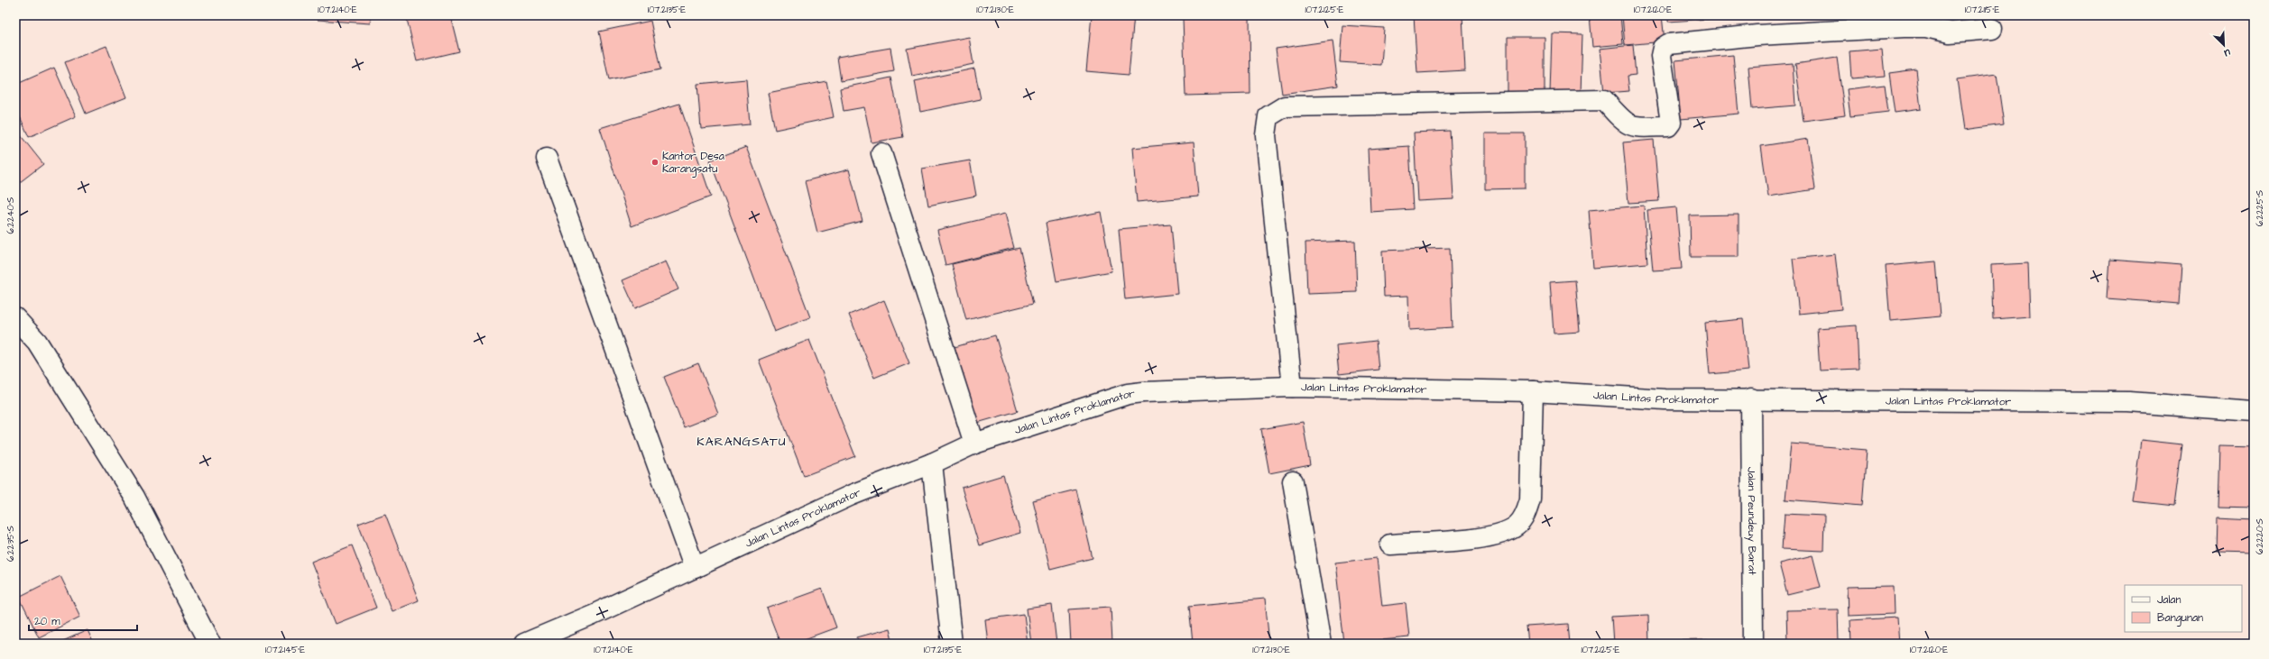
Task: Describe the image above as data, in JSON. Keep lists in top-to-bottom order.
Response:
{
  "streets": {
    "street": ["Jalan Lintas Proklamator", "Jalan Peundeuy Barat"]
  },
  "crossings": [
    ["Jalan Lintas Proklamator", "Jalan Peundeuy Barat"]
  ],
  "districts": ["KARANGSATU"],
  "places": ["Kantor Desa Karangsatu"],
  "legend": ["Jalan", "Bangunan"],
  "scale_bar": "20 m",
  "north": "bottom right",
  "coordinates": [
    "107.2140°E",
    "107.2135°E",
    "107.2130°E",
    "107.2125°E",
    "107.2120°E",
    "107.2115°E",
    "6.2225°S",
    "6.2240°S",
    "6.2220°S",
    "6.2235°S",
    "107.2145°E"
  ]
}
